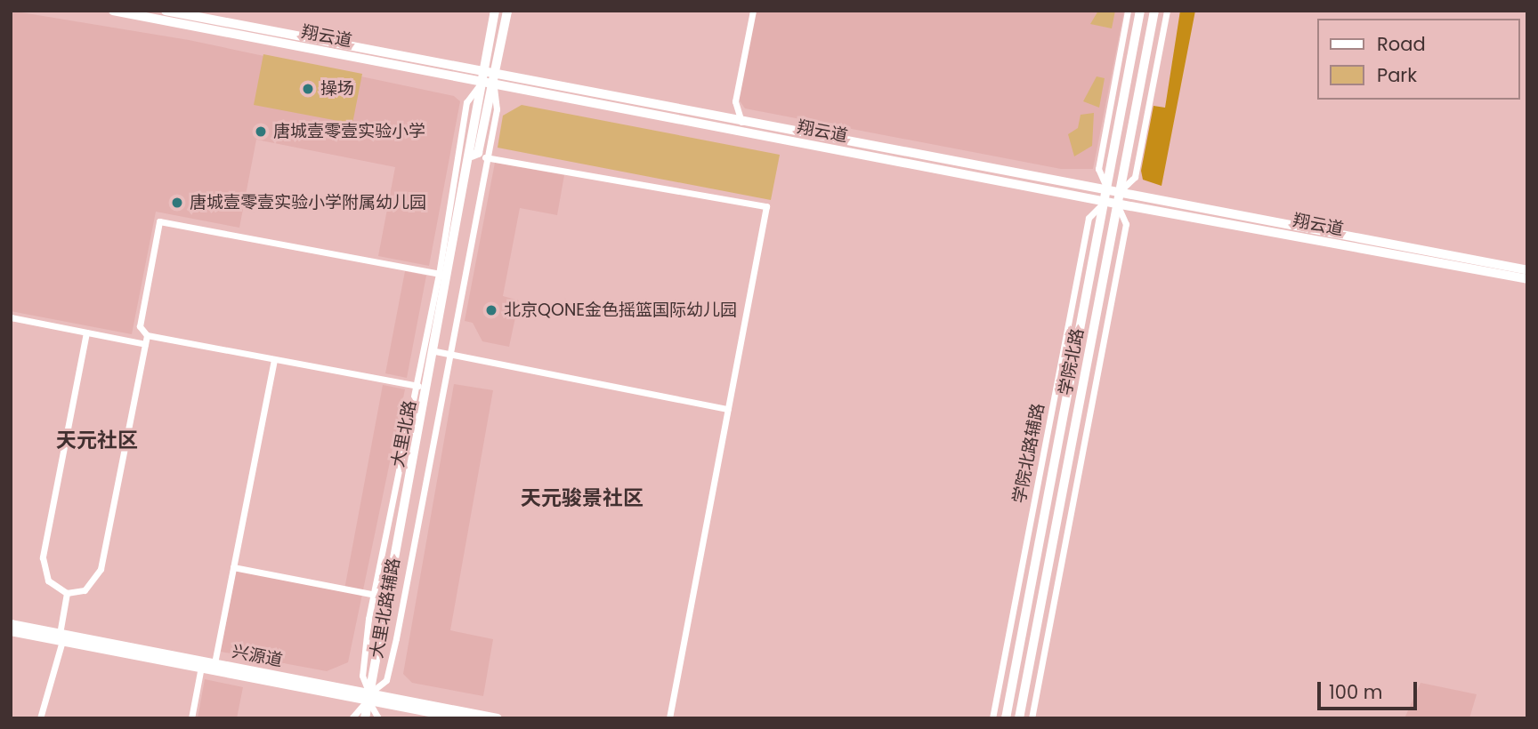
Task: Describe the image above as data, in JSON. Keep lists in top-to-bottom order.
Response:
{
  "streets": {
    "main road": [
      "翔云道",
      "学院北路",
      "大里北路",
      "兴源道"
    ],
    "street": ["学院北路辅路", "大里北路辅路"]
  },
  "crossings": [
    ["翔云道", "学院北路"],
    ["翔云道", "大里北路"],
    ["翔云道", "学院北路辅路"],
    ["翔云道", "大里北路辅路"],
    ["学院北路", "学院北路辅路"],
    ["大里北路", "大里北路辅路"],
    ["大里北路", "兴源道"],
    ["大里北路辅路", "兴源道"]
  ],
  "districts": ["天元社区", "天元骏景社区"],
  "places": [
    "操场",
    "唐城壹零壹实验小学",
    "唐城壹零壹实验小学附属幼儿园",
    "北京QONE金色摇篮国际幼儿园"
  ],
  "legend": ["Road", "Park"],
  "scale_bar": "100 m"
}
